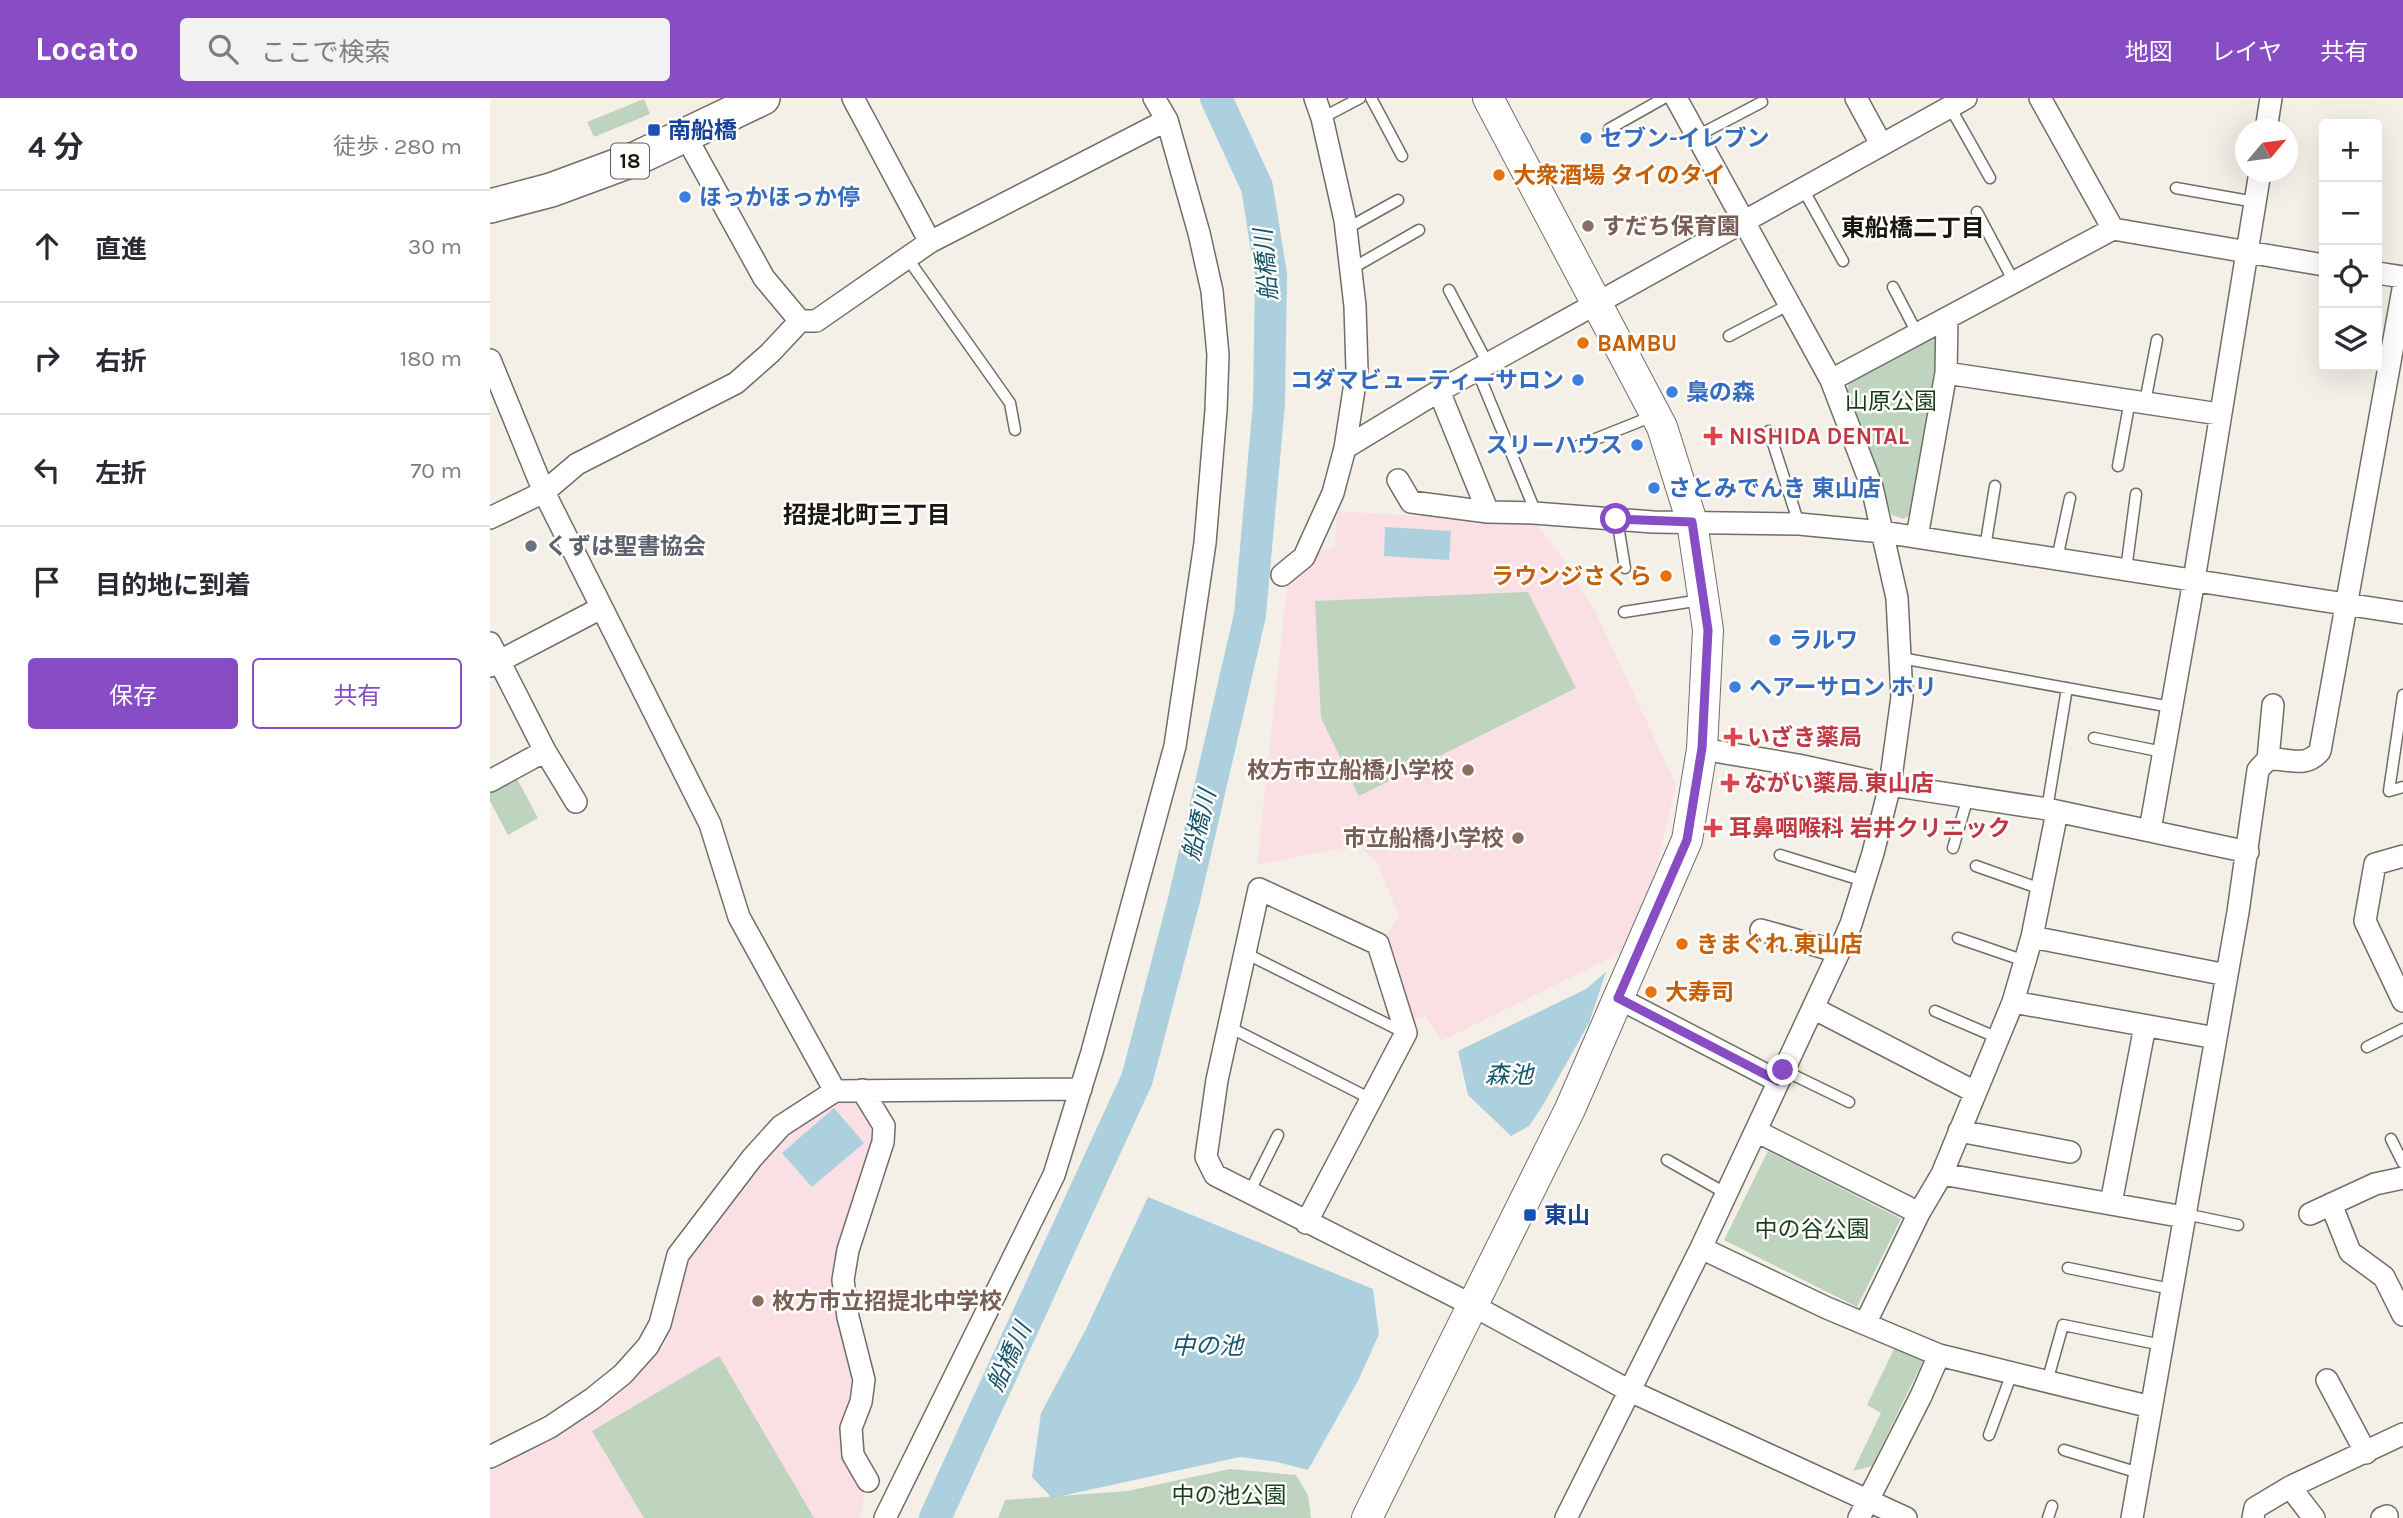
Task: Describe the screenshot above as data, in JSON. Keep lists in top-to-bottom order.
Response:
{
  "streets": {
    "main road": ["18"]
  },
  "districts": ["東船橋二丁目", "招提北町三丁目"],
  "water": ["船橋川", "森池", "中の池"],
  "parks": ["山原公園", "中の谷公園", "中の池公園"],
  "places": {
    "transit": ["南船橋", "東山"],
    "other": [
      "セブン-イレブン",
      "大衆酒場 タイのタイ",
      "ほっかほっか停",
      "すだち保育園",
      "BAMBU",
      "コダマビューティーサロン",
      "梟の森",
      "スリーハウス",
      "さとみでんき 東山店",
      "くずは聖書協会",
      "ラウンジさくら",
      "ラルワ",
      "ヘアーサロン ホリ",
      "枚方市立船橋小学校",
      "市立船橋小学校",
      "きまぐれ 東山店",
      "大寿司",
      "枚方市立招提北中学校"
    ],
    "health": [
      "NISHIDA DENTAL",
      "いざき薬局",
      "ながい薬局 東山店",
      "耳鼻咽喉科 岩井クリニック"
    ]
  },
  "north": "top right",
  "page": {
    "header": "Locato",
    "search": "ここで検索",
    "nav": ["地図", "レイヤ", "共有"],
    "heading": ["4 分", "徒歩 · 280 m"],
    "map_buttons": ["+", "−"],
    "list": [
      ["直進", "30 m"],
      ["右折", "180 m"],
      ["左折", "70 m"],
      "目的地に到着"
    ],
    "buttons": ["保存", "共有"]
  }
}
